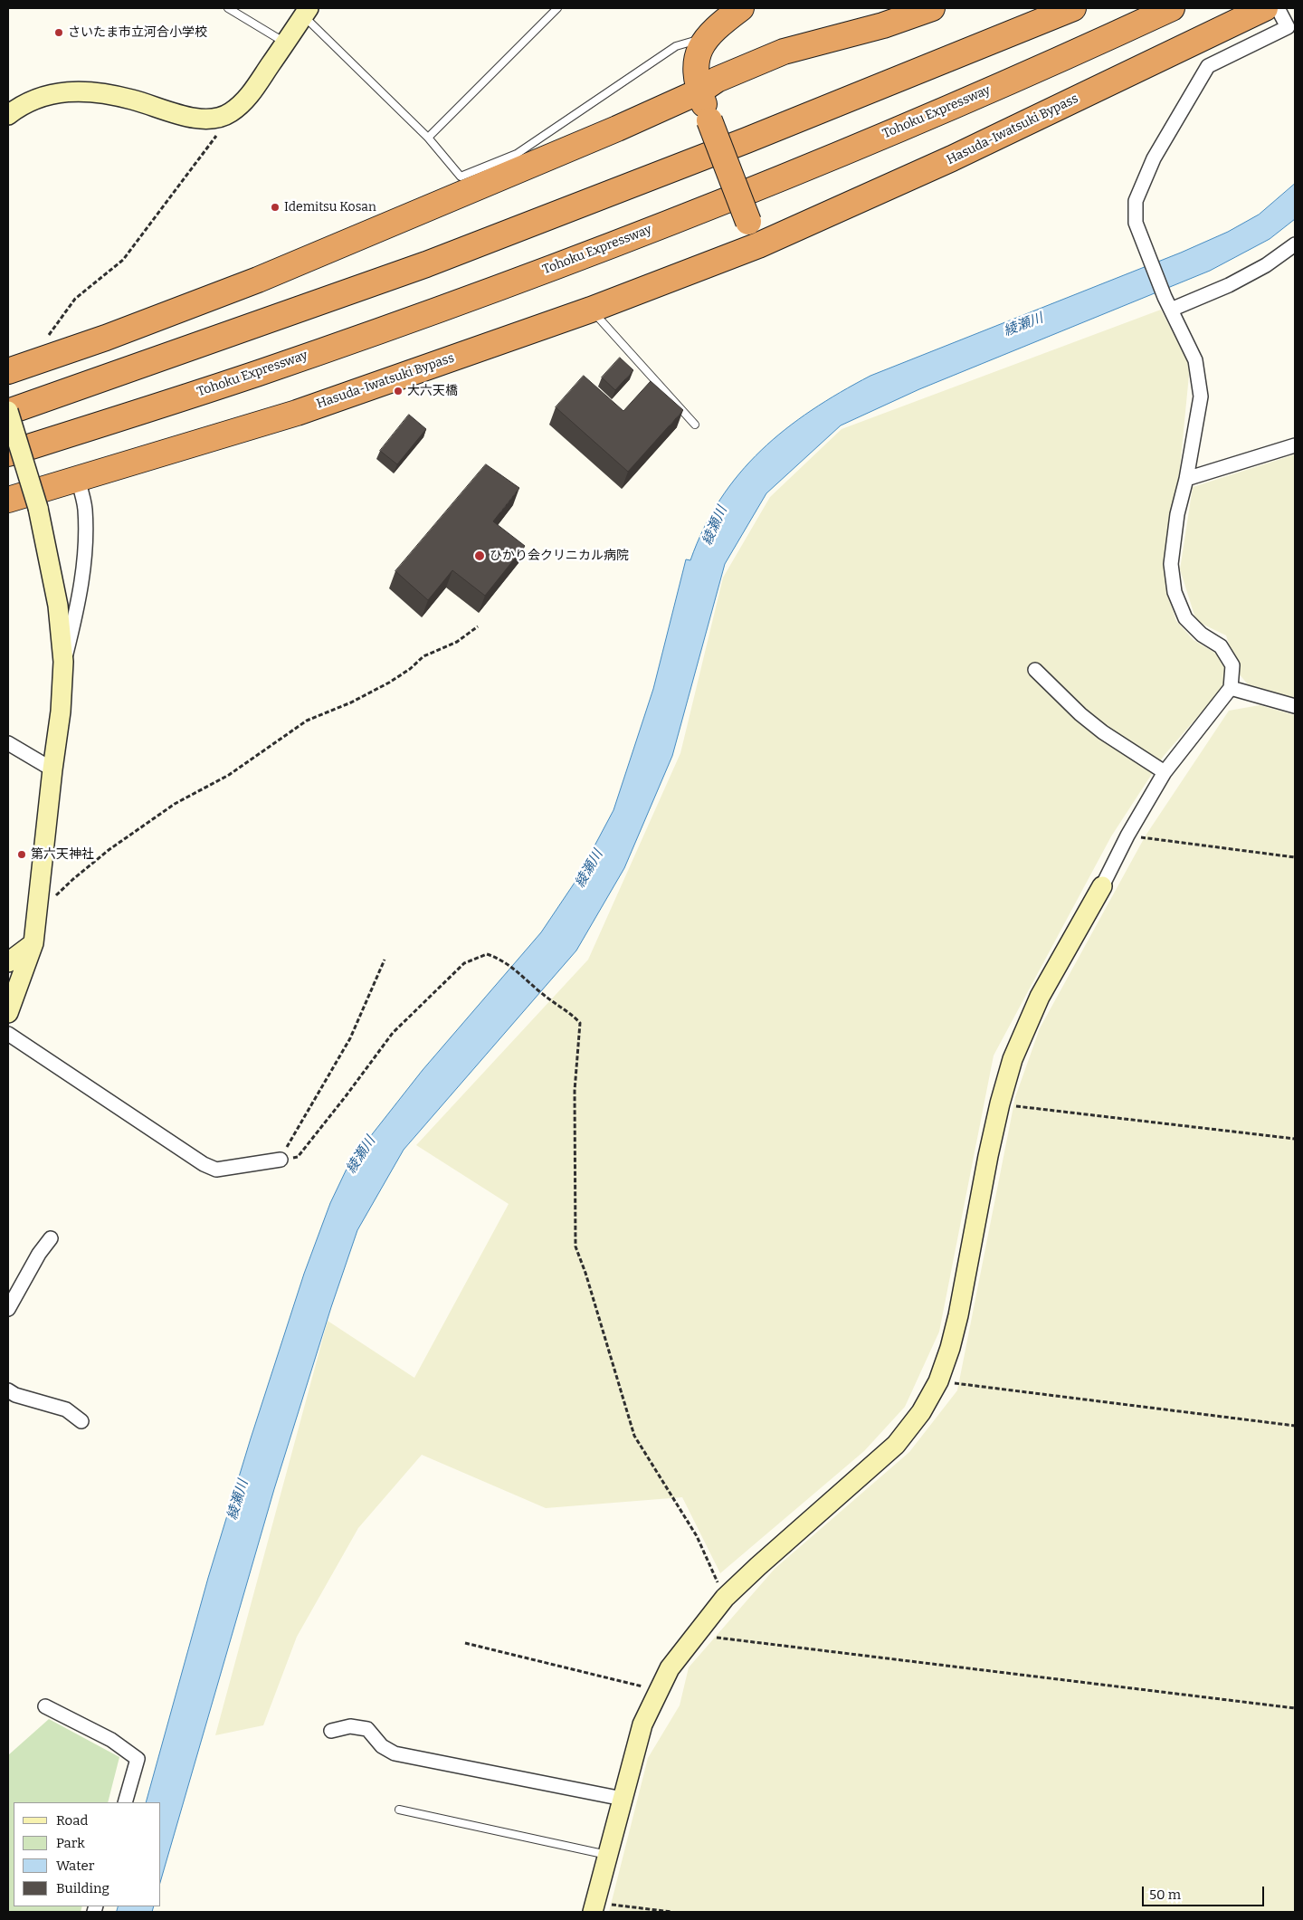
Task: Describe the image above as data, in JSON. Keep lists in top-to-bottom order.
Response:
{
  "streets": {
    "highway": ["Tohoku Expressway", "Hasuda-Iwatsuki Bypass"]
  },
  "water": ["綾瀬川"],
  "places": [
    "さいたま市立河合小学校",
    "Idemitsu Kosan",
    "大六天橋",
    "ひかり会クリニカル病院",
    "第六天神社"
  ],
  "legend": [
    "Road",
    "Park",
    "Water",
    "Building"
  ],
  "scale_bar": "50 m"
}
